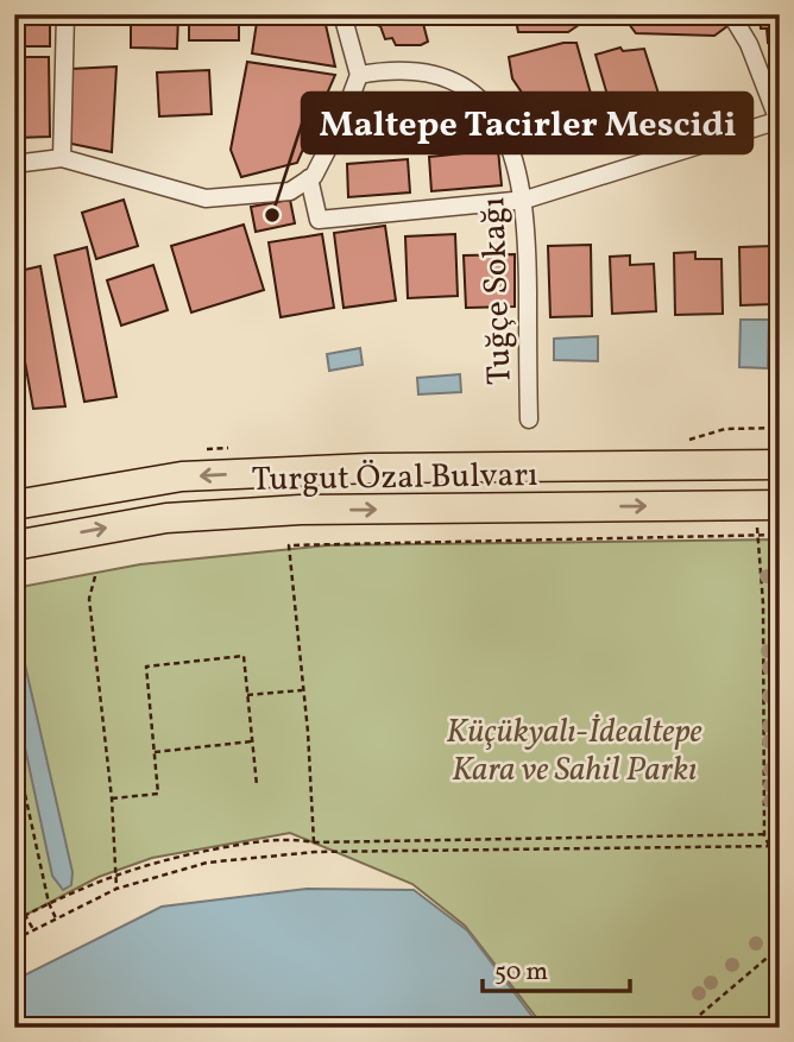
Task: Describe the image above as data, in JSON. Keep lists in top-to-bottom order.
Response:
{
  "streets": {
    "highway": ["Turgut Özal Bulvarı"],
    "street": ["Tuğçe Sokağı"]
  },
  "parks": ["Küçükyalı-İdealtepe Kara ve Sahil Parkı"],
  "places": ["Maltepe Tacirler Mescidi"],
  "scale_bar": "50 m"
}
